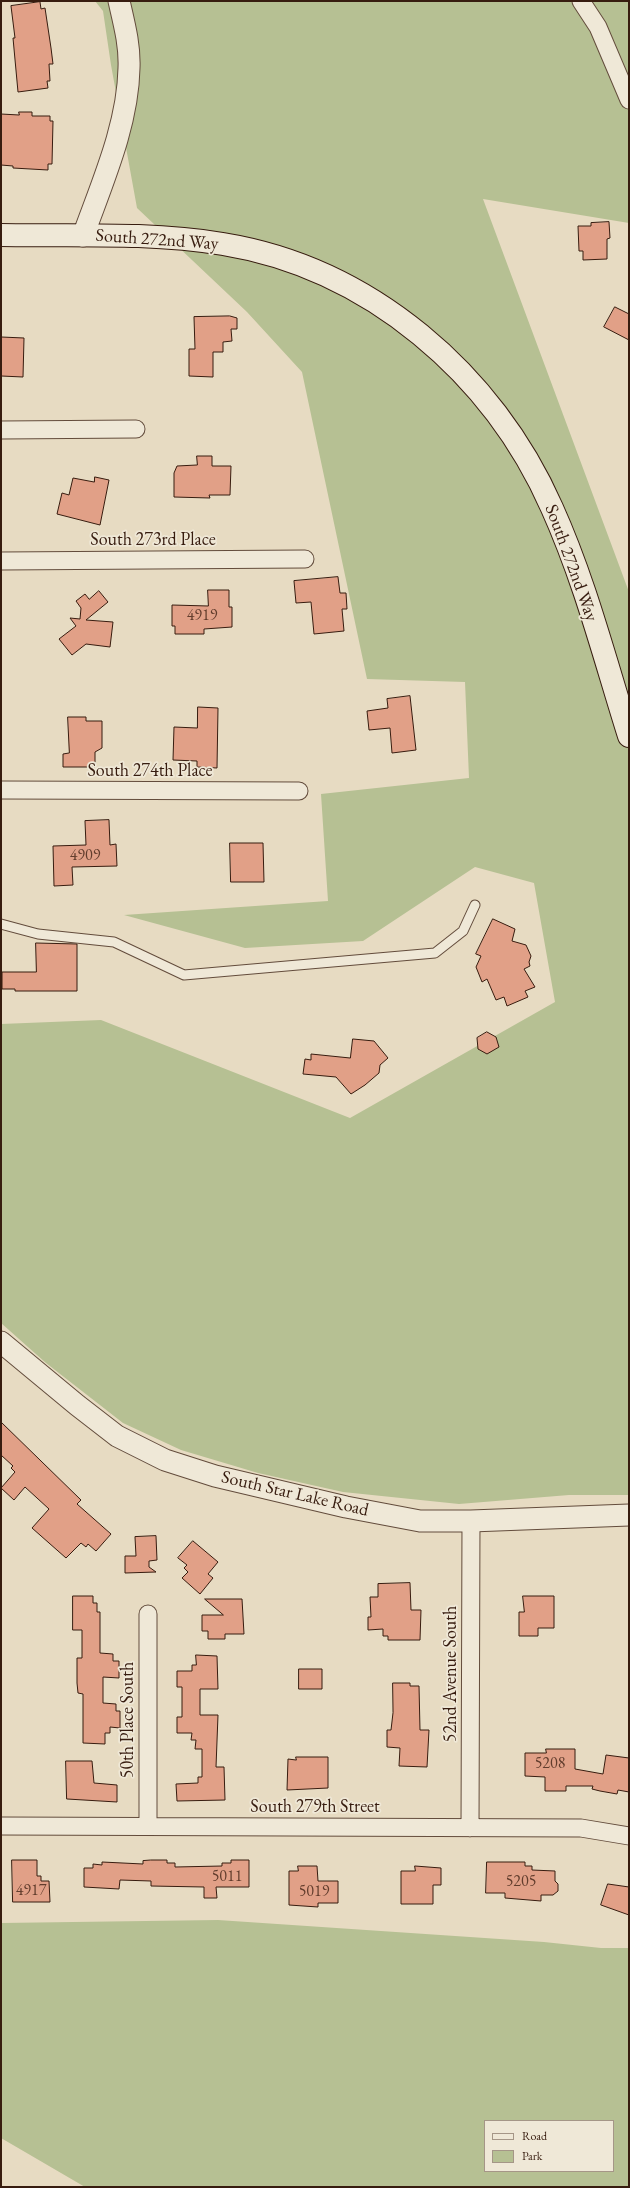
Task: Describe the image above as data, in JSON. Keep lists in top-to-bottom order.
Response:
{
  "streets": {
    "main road": ["South 272nd Way"],
    "street": [
      "South 273rd Place",
      "South 274th Place",
      "South Star Lake Road",
      "52nd Avenue South",
      "50th Place South",
      "South 279th Street"
    ]
  },
  "crossings": [
    ["South Star Lake Road", "52nd Avenue South"],
    ["52nd Avenue South", "South 279th Street"],
    ["50th Place South", "South 279th Street"]
  ],
  "house_numbers": [
    "4919",
    "4909",
    "5208",
    "5011",
    "5205",
    "4917",
    "5019"
  ],
  "legend": ["Road", "Park"]
}
